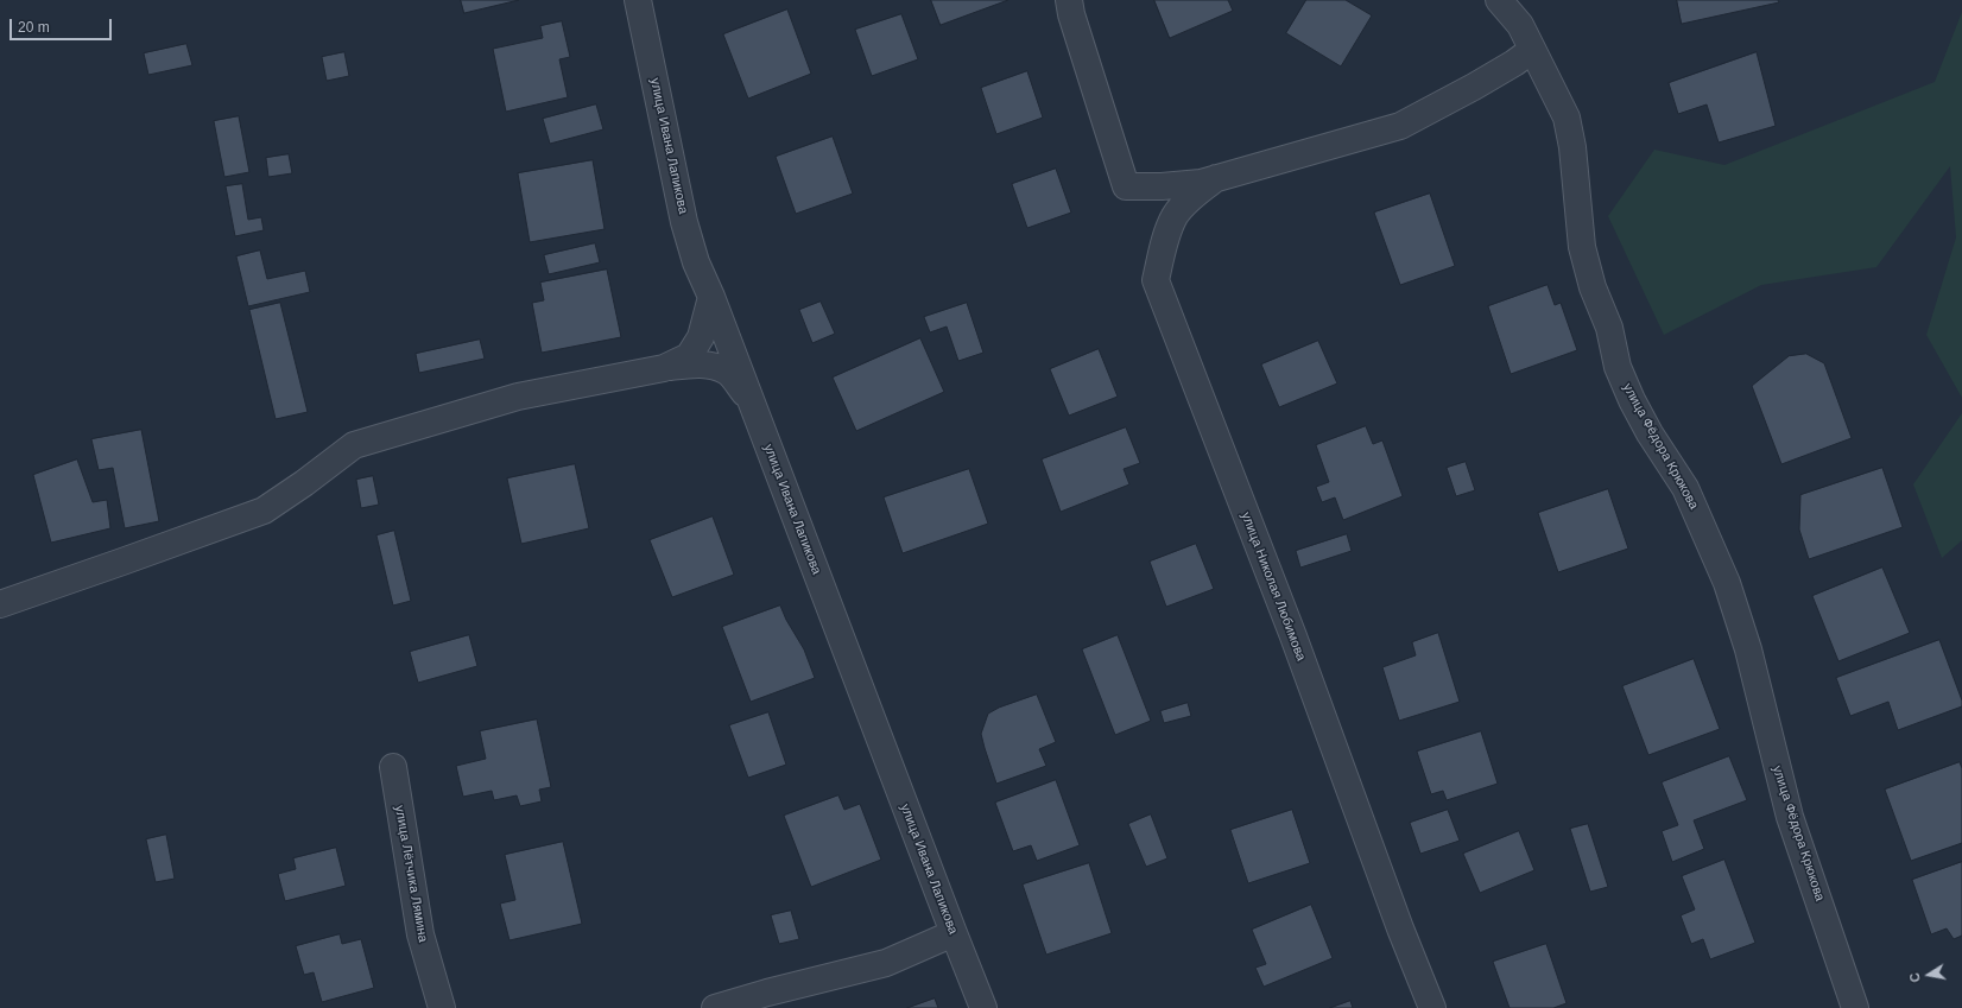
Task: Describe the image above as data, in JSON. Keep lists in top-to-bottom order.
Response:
{
  "streets": {
    "street": [
      "улица Ивана Лапикова",
      "улица Фёдора Крюкова",
      "улица Николая Любимова",
      "улица Лётчика Лямина"
    ]
  },
  "scale_bar": "20 m",
  "north": "left"
}
